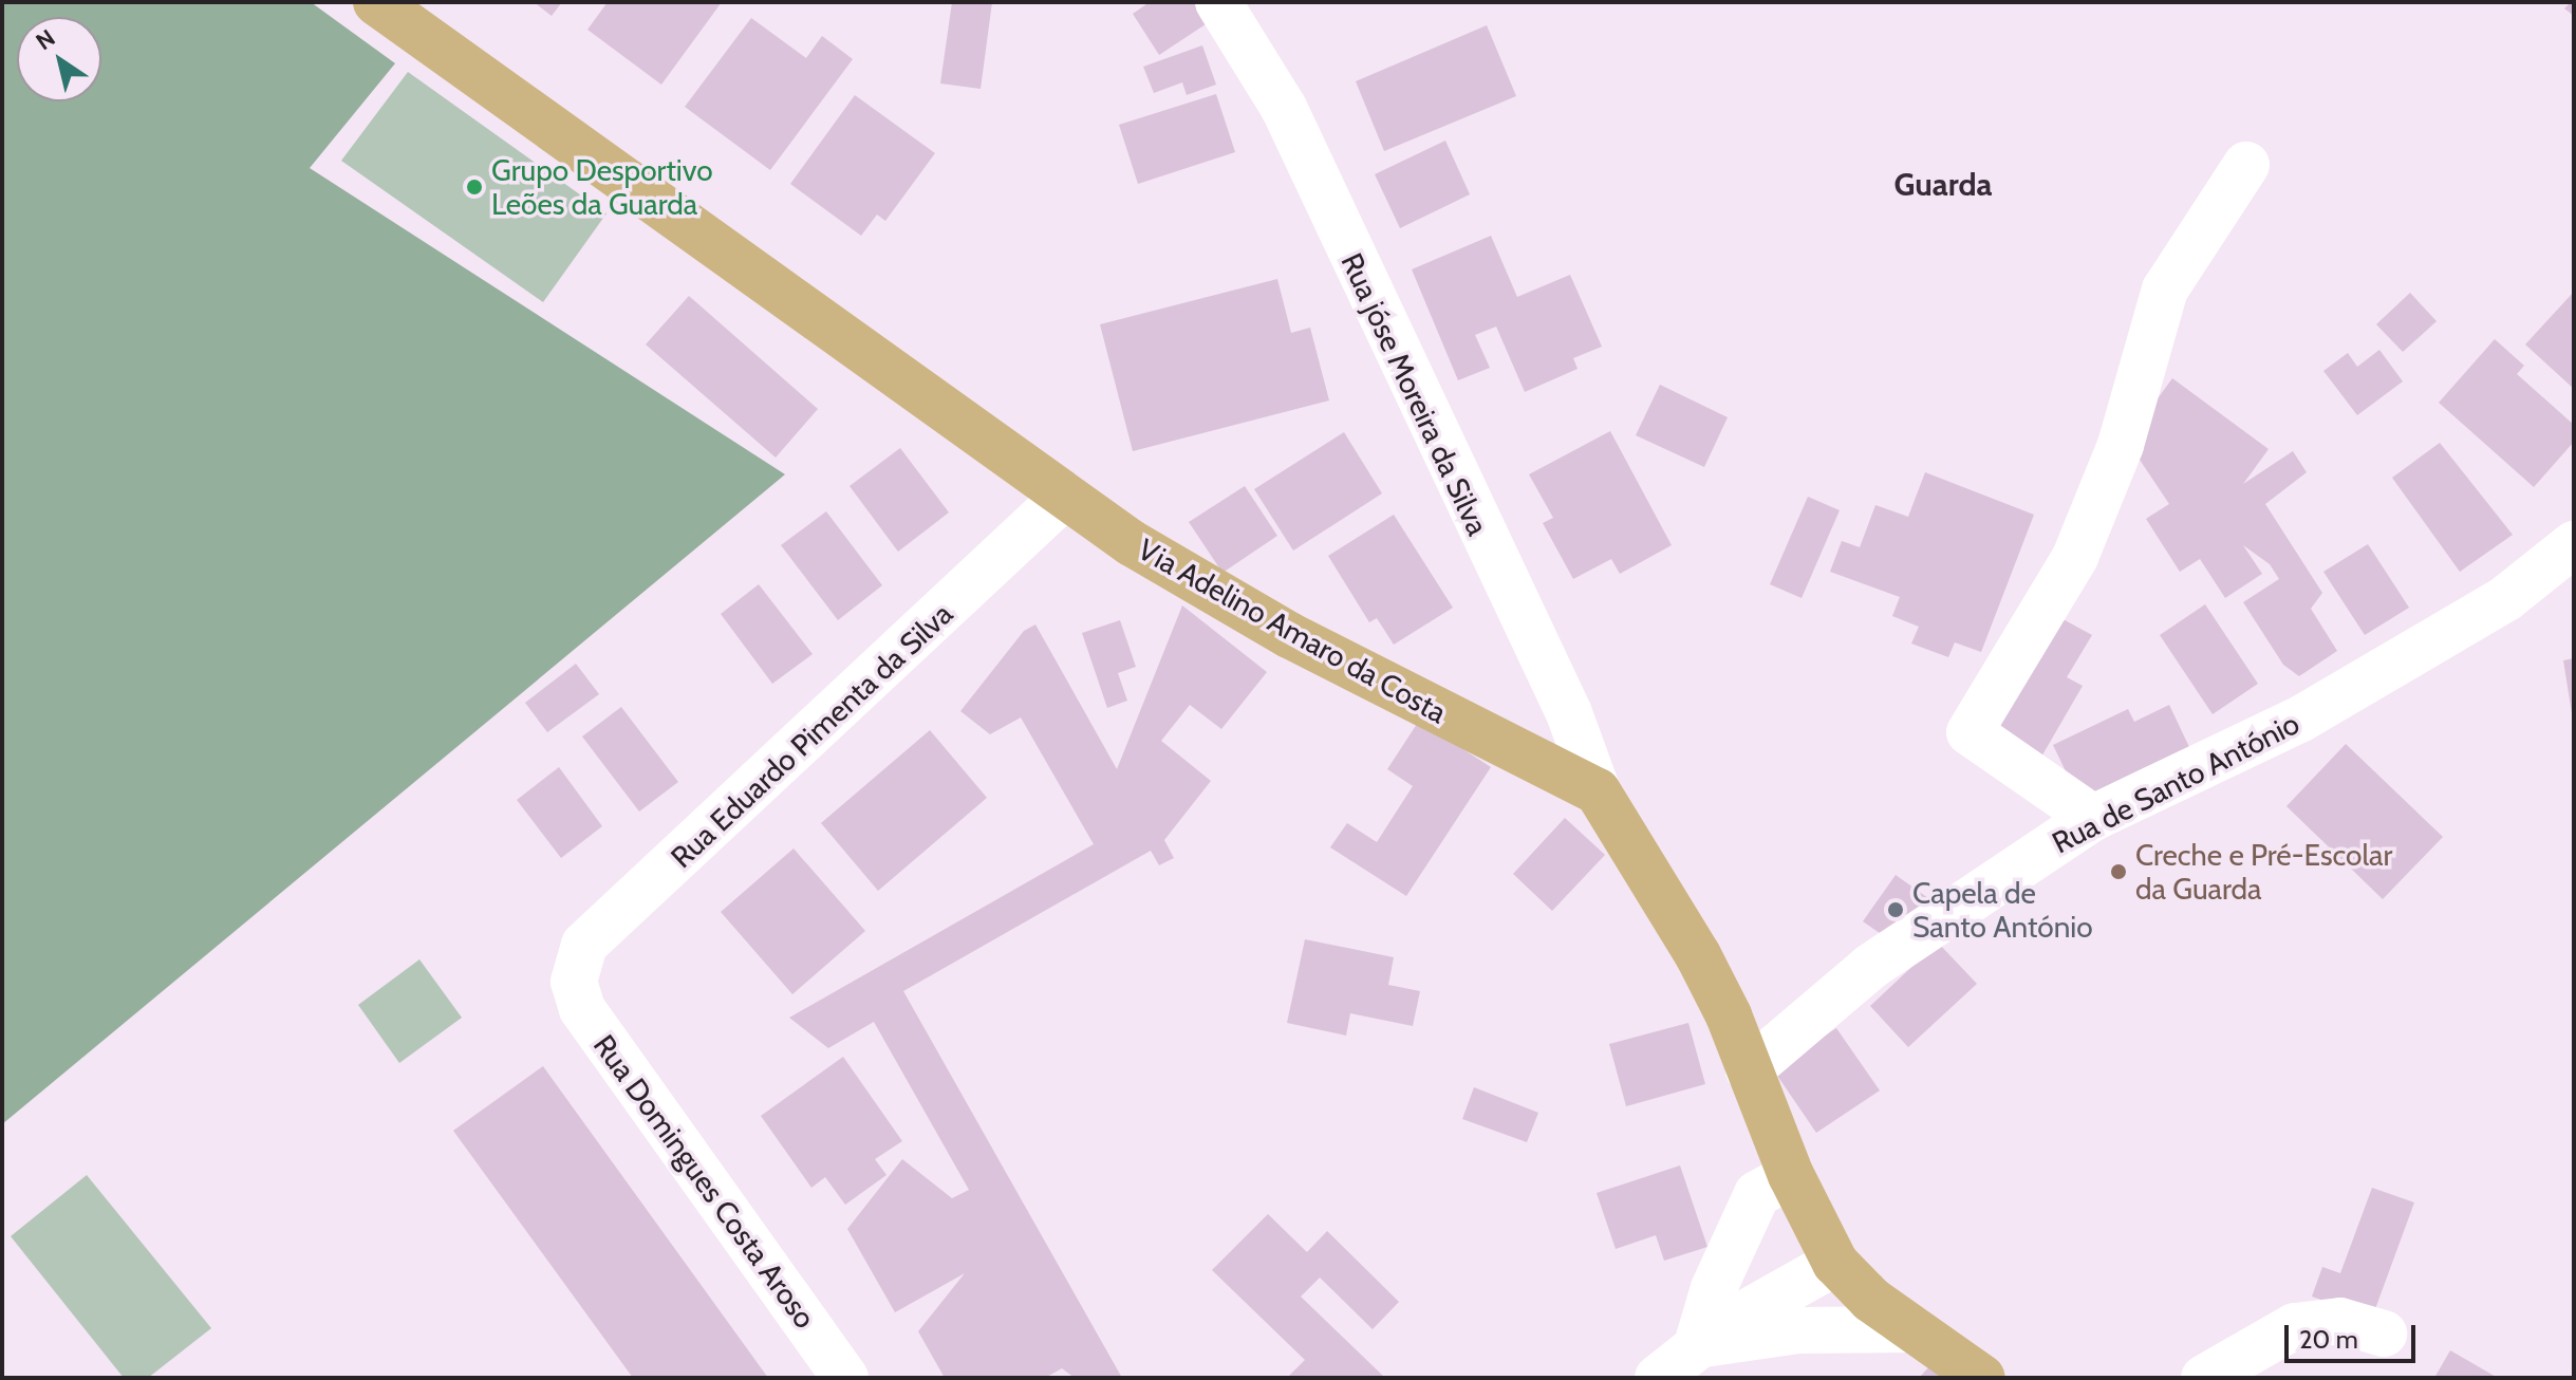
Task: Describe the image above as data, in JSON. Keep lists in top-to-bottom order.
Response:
{
  "streets": {
    "main road": ["Via Adelino Amaro da Costa"],
    "street": [
      "Rua jóse Moreira da Silva",
      "Rua Eduardo Pimenta da Silva",
      "Rua de Santo António",
      "Rua Domingues Costa Aroso"
    ]
  },
  "crossings": [
    ["Rua jóse Moreira da Silva", "Via Adelino Amaro da Costa"],
    ["Via Adelino Amaro da Costa", "Rua Eduardo Pimenta da Silva"],
    ["Rua Eduardo Pimenta da Silva", "Rua Domingues Costa Aroso"]
  ],
  "districts": ["Guarda"],
  "places": ["Grupo Desportivo Leões da Guarda", "Creche e Pré-Escolar da Guarda", "Capela de Santo António"],
  "scale_bar": "20 m",
  "north": "top left"
}
